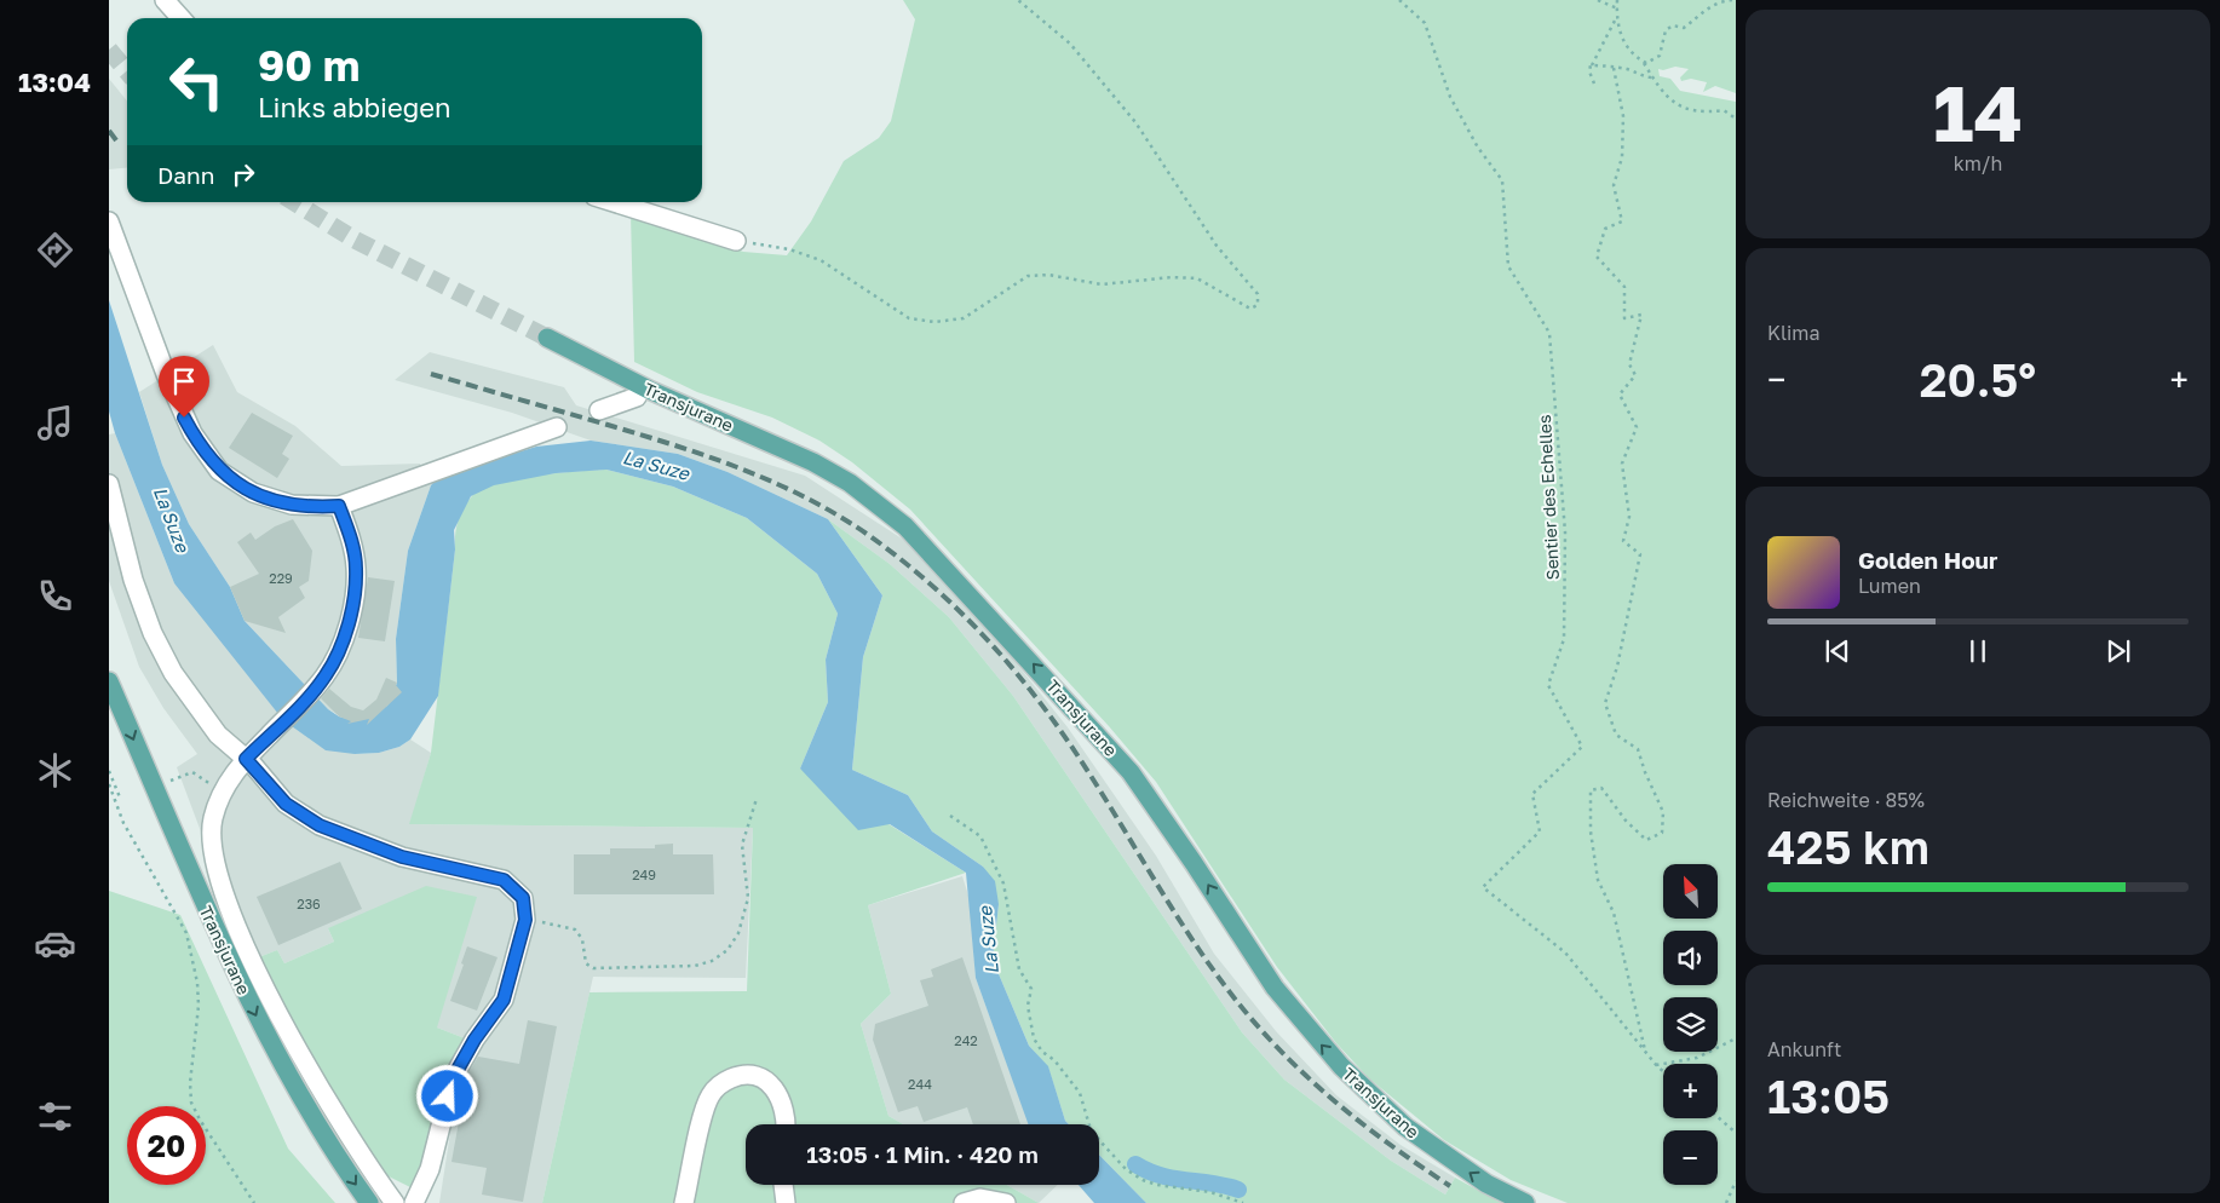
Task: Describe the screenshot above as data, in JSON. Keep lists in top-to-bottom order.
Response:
{
  "streets": {
    "main road": ["Transjurane"],
    "path": ["Sentier des Echelles"]
  },
  "water": ["La Suze"],
  "house_numbers": [
    "229",
    "249",
    "236",
    "242",
    "244"
  ],
  "north": "top left",
  "page": {
    "tabs": "13:04",
    "tile": [
      ["14", "km/h"],
      "Klima",
      ["Reichweite · 85%", "425 km"],
      ["Ankunft", "13:05"]
    ],
    "turn": ["90 m", "Links abbiegen"],
    "then": "Dann",
    "heat": ["−", "20.5°", "+"],
    "song": ["Golden Hour", "Lumen"],
    "map_buttons": ["+", "−"],
    "limit": "20",
    "trip": "13:05 · 1 Min. · 420 m"
  }
}
